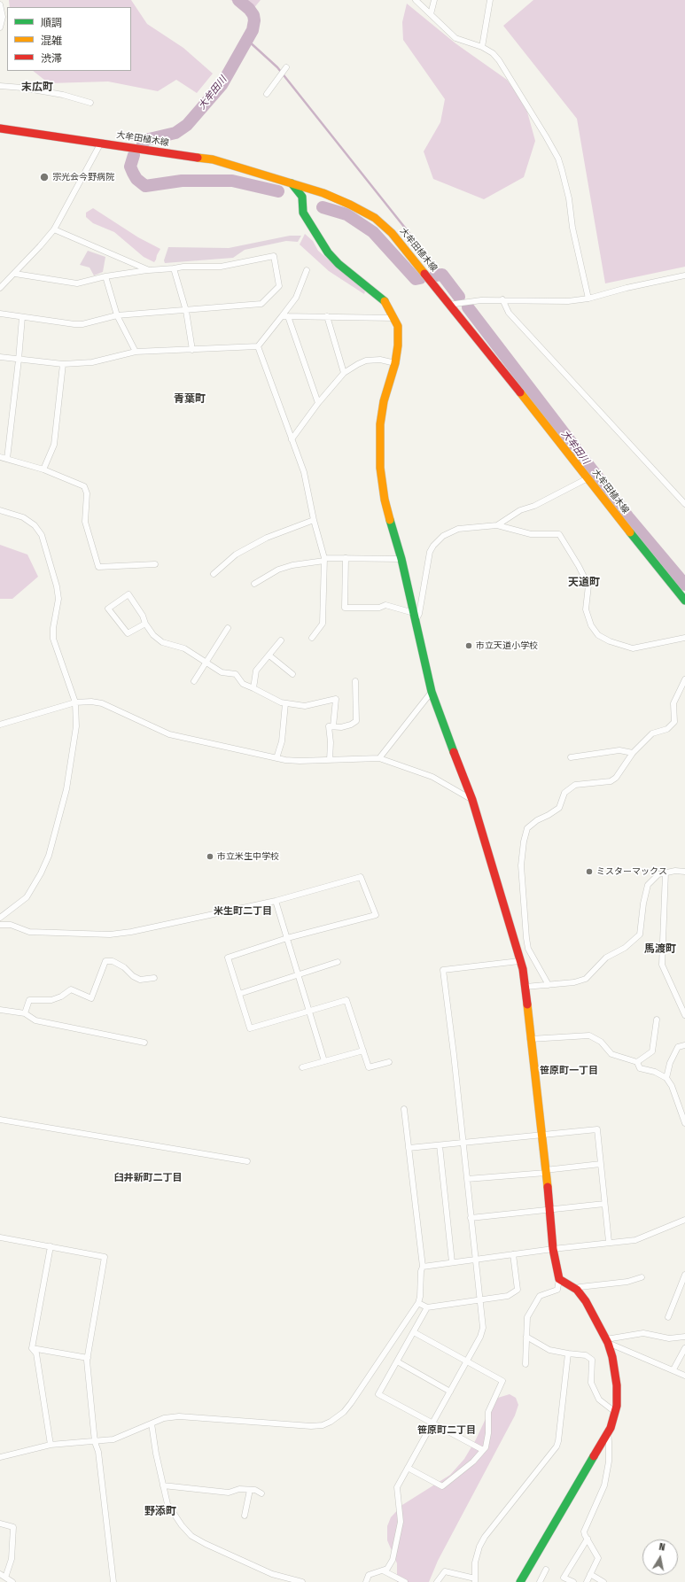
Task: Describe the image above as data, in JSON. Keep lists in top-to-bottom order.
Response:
{
  "streets": {
    "street": ["大牟田植木線"]
  },
  "districts": [
    "末広町",
    "青葉町",
    "天道町",
    "米生町二丁目",
    "馬渡町",
    "笹原町一丁目",
    "臼井新町二丁目",
    "笹原町二丁目",
    "野添町"
  ],
  "water": ["大牟田川"],
  "places": [
    "宗光会今野病院",
    "市立天道小学校",
    "市立米生中学校",
    "ミスターマックス"
  ],
  "legend": ["順調", "混雑", "渋滞"],
  "north": "top"
}
